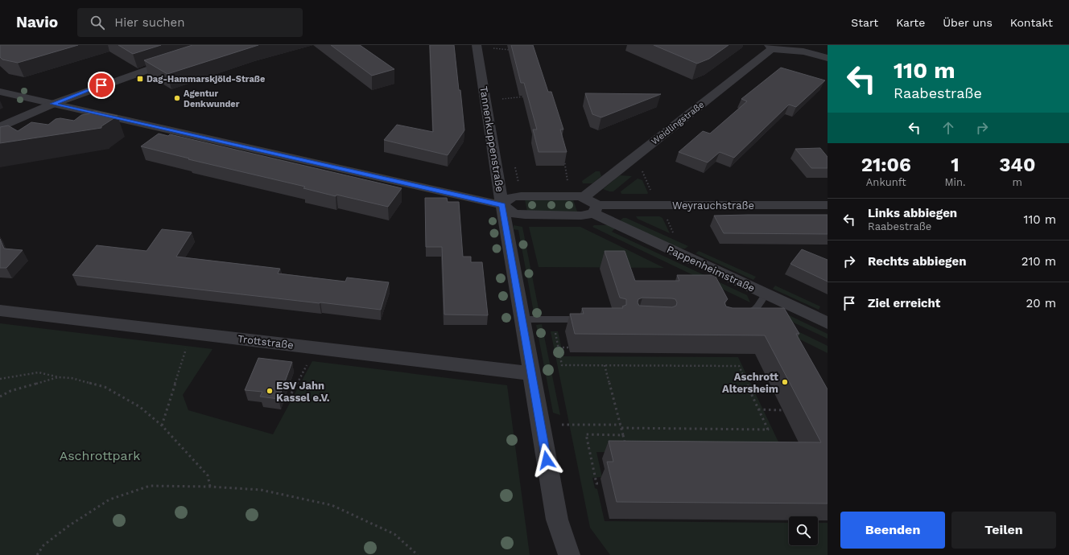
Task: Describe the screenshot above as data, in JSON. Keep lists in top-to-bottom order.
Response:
{
  "streets": {
    "street": [
      "Weidlingstraße",
      "Tannenkuppenstraße",
      "Weyrauchstraße",
      "Pappenheimstraße",
      "Trottstraße"
    ]
  },
  "crossings": [
    ["Weidlingstraße", "Weyrauchstraße"],
    ["Tannenkuppenstraße", "Weyrauchstraße"],
    ["Tannenkuppenstraße", "Trottstraße"],
    ["Weyrauchstraße", "Pappenheimstraße"]
  ],
  "parks": ["Aschrottpark"],
  "places": {
    "transit": ["Dag-Hammarskjöld-Straße"],
    "other": ["Agentur Denkwunder", "Aschrott Altersheim", "ESV Jahn Kassel e.V."]
  },
  "page": {
    "header": "Navio",
    "search": "Hier suchen",
    "nav": [
      "Start",
      "Karte",
      "Über uns",
      "Kontakt"
    ],
    "turn": ["110 m", "Raabestraße"],
    "eta": [
      "21:06",
      "Ankunft",
      "1",
      "Min.",
      "340",
      "m"
    ],
    "list": [
      {
        "name": "Links abbiegen",
        "note": "Raabestraße",
        "value": "110 m"
      },
      {
        "name": "Rechts abbiegen",
        "value": "210 m"
      },
      {
        "name": "Ziel erreicht",
        "value": "20 m"
      }
    ],
    "buttons": ["Beenden", "Teilen"]
  }
}
